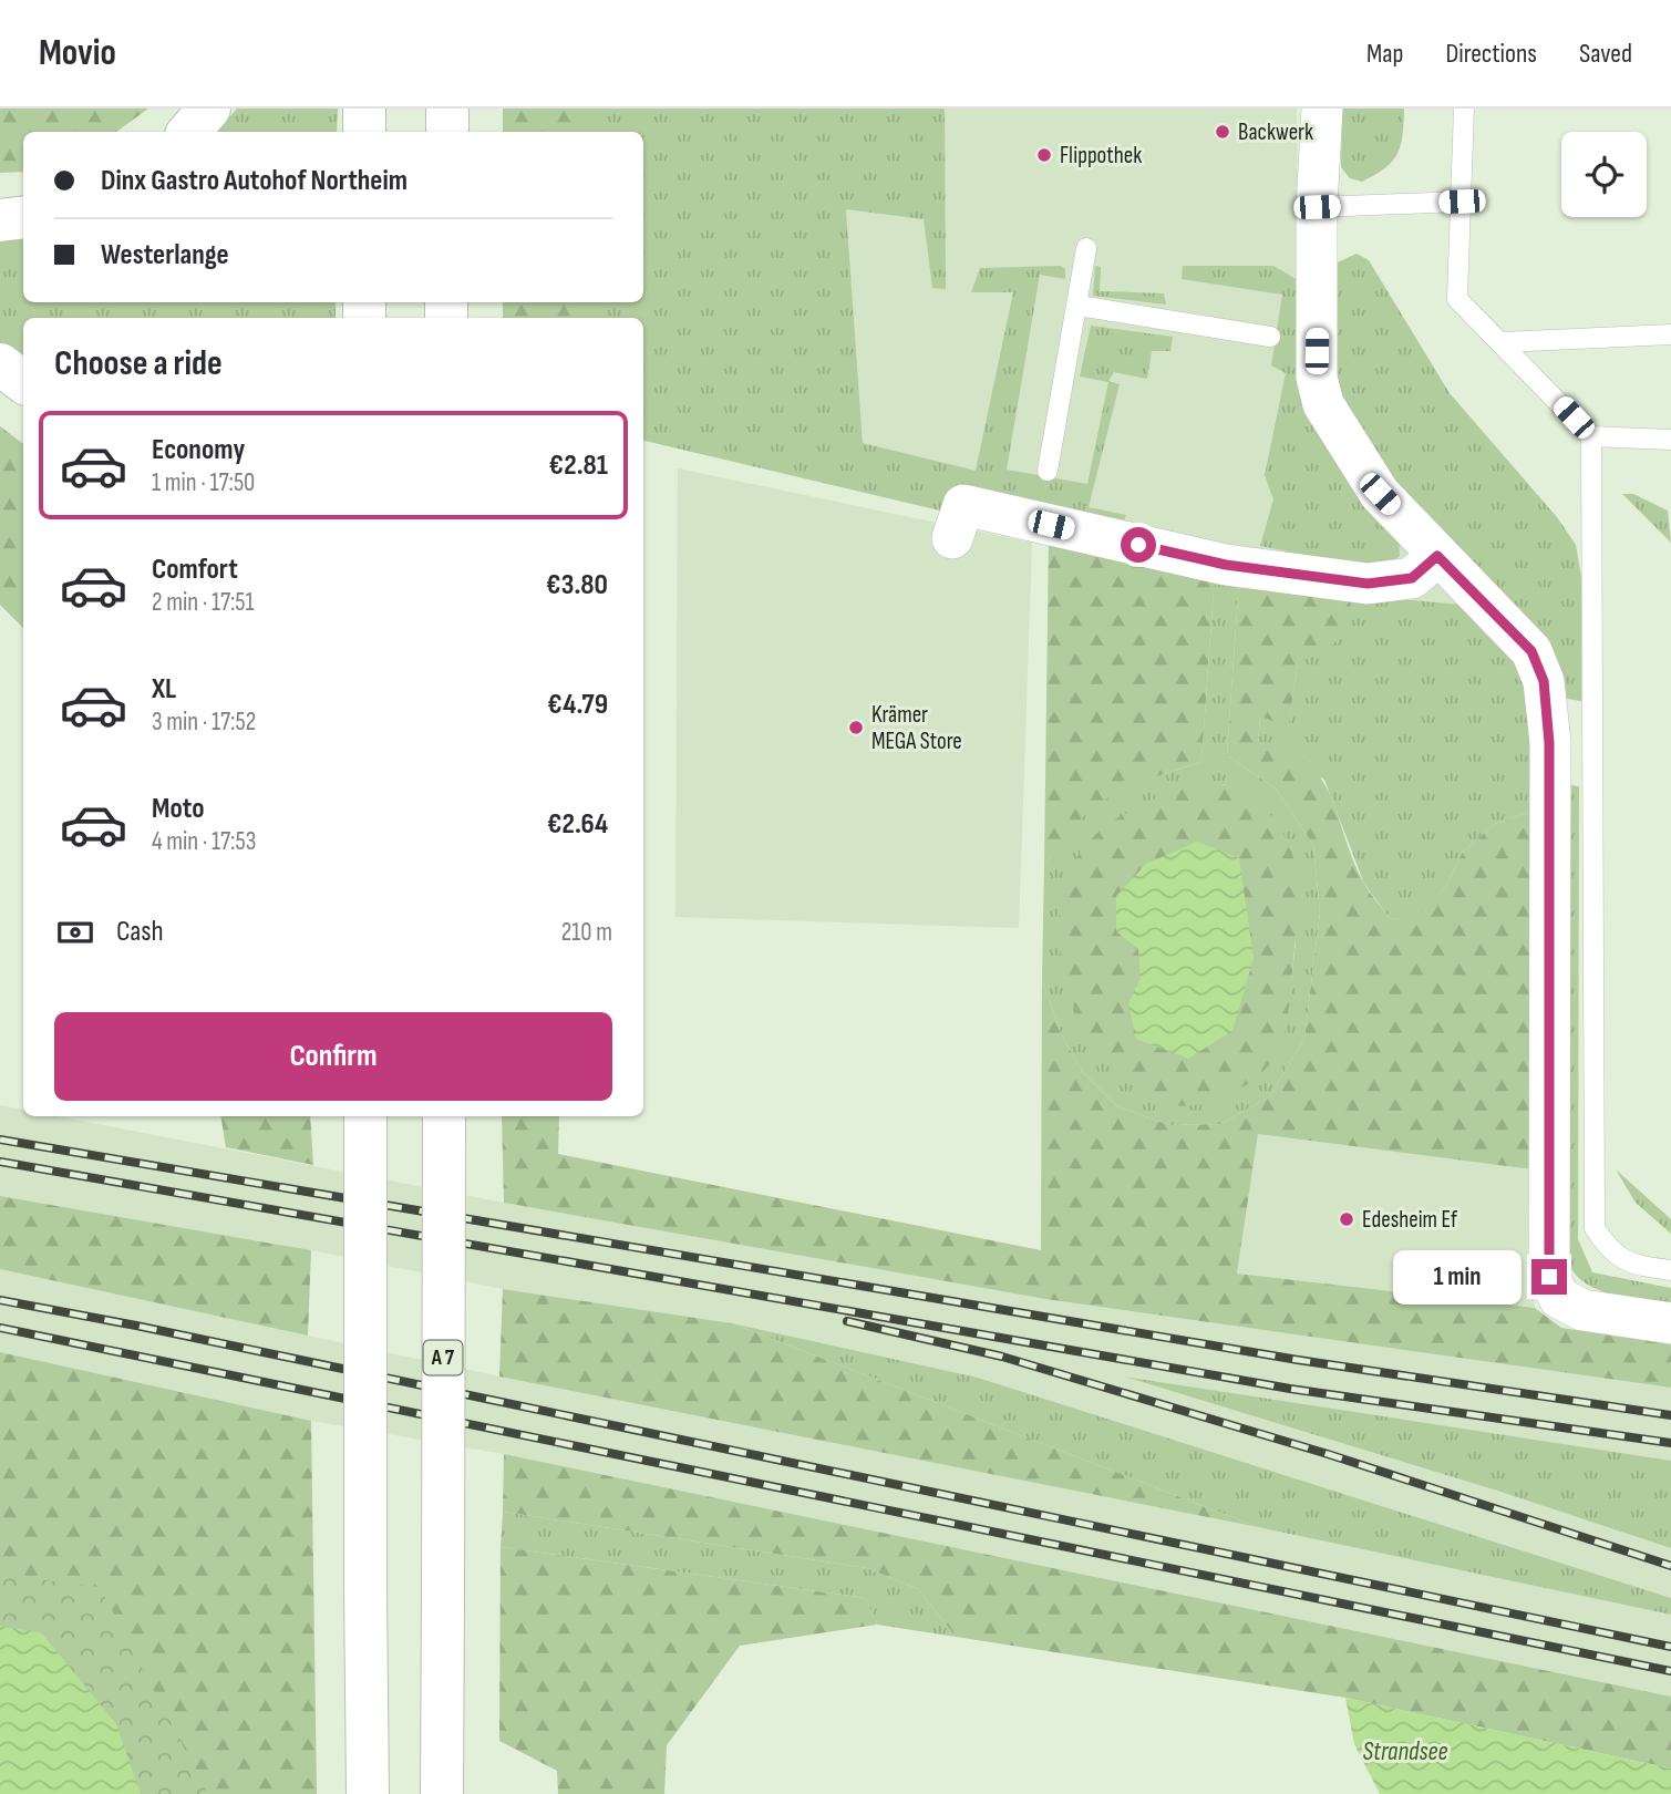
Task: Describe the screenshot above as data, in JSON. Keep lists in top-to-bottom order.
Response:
{
  "streets": {
    "highway": ["A 7"]
  },
  "water": ["Strandsee"],
  "places": [
    "Backwerk",
    "Flippothek",
    "Krämer MEGA Store",
    "Edesheim Ef"
  ],
  "page": {
    "header": "Movio",
    "nav": ["Map", "Directions", "Saved"],
    "banner": ["Dinx Gastro Autohof Northeim", "Westerlange"],
    "heading": "Choose a ride",
    "list": [
      {
        "name": "Economy",
        "note": "1 min · 17:50",
        "value": "€2.81"
      },
      {
        "name": "Comfort",
        "note": "2 min · 17:51",
        "value": "€3.80"
      },
      {
        "name": "XL",
        "note": "3 min · 17:52",
        "value": "€4.79"
      },
      {
        "name": "Moto",
        "note": "4 min · 17:53",
        "value": "€2.64"
      }
    ],
    "pay": ["Cash", "210 m"],
    "buttons": "Confirm",
    "bubble": "1 min"
  }
}
